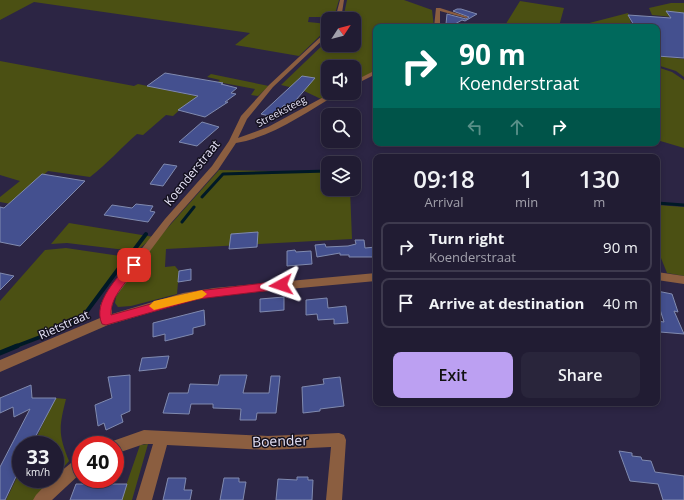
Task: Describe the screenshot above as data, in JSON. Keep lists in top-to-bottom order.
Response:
{
  "streets": {
    "street": [
      "Streeksteeg",
      "Koenderstraat",
      "Rietstraat",
      "Boender"
    ]
  },
  "crossings": [
    ["Streeksteeg", "Koenderstraat"],
    ["Koenderstraat", "Rietstraat"]
  ],
  "north": "top right",
  "page": {
    "turn": ["90 m", "Koenderstraat"],
    "eta": [
      "09:18",
      "Arrival",
      "1",
      "min",
      "130",
      "m"
    ],
    "list": [
      {
        "name": "Turn right",
        "note": "Koenderstraat",
        "value": "90 m"
      },
      {
        "name": "Arrive at destination",
        "value": "40 m"
      }
    ],
    "buttons": ["Exit", "Share"],
    "speed": "33 km/h",
    "limit": "40"
  }
}
